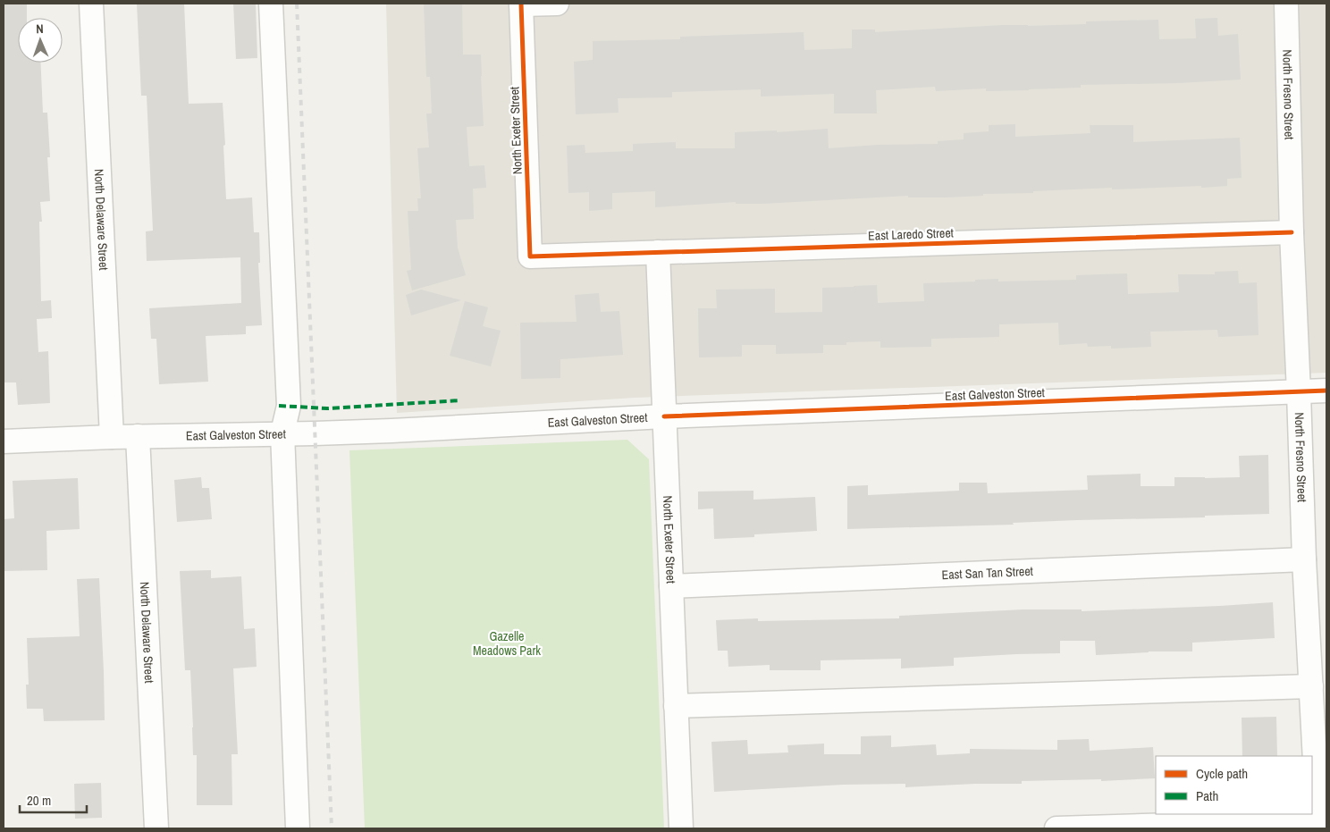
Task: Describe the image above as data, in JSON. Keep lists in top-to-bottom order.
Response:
{
  "streets": {
    "street": [
      "North Fresno Street",
      "North Exeter Street",
      "North Delaware Street",
      "East Laredo Street",
      "East Galveston Street",
      "East San Tan Street"
    ]
  },
  "crossings": [
    ["North Fresno Street", "East Laredo Street"],
    ["North Fresno Street", "East Galveston Street"],
    ["North Fresno Street", "East San Tan Street"],
    ["North Exeter Street", "East Laredo Street"],
    ["North Exeter Street", "East Galveston Street"],
    ["North Exeter Street", "East San Tan Street"],
    ["North Delaware Street", "East Galveston Street"]
  ],
  "parks": ["Gazelle Meadows Park"],
  "legend": ["Cycle path", "Path"],
  "scale_bar": "20 m",
  "north": "top"
}
